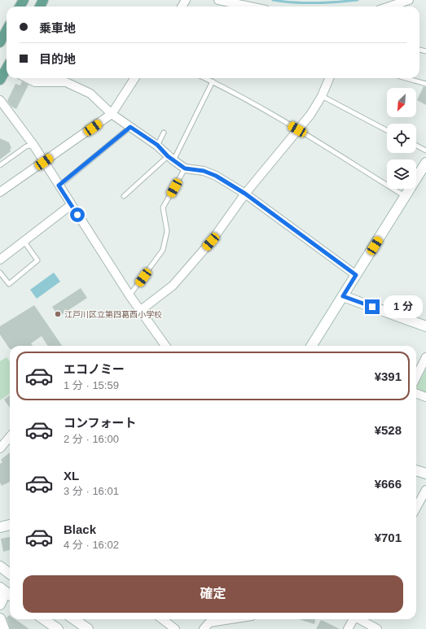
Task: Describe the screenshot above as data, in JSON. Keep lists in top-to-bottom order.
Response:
{
  "places": ["江戸川区立第四葛西小学校"],
  "north": "bottom left",
  "page": {
    "banner": ["乗車地", "目的地"],
    "bubble": "1 分",
    "list": [
      {
        "name": "エコノミー",
        "note": "1 分 · 15:59",
        "value": "¥391"
      },
      {
        "name": "コンフォート",
        "note": "2 分 · 16:00",
        "value": "¥528"
      },
      {
        "name": "XL",
        "note": "3 分 · 16:01",
        "value": "¥666"
      },
      {
        "name": "Black",
        "note": "4 分 · 16:02",
        "value": "¥701"
      }
    ],
    "buttons": "確定"
  }
}
